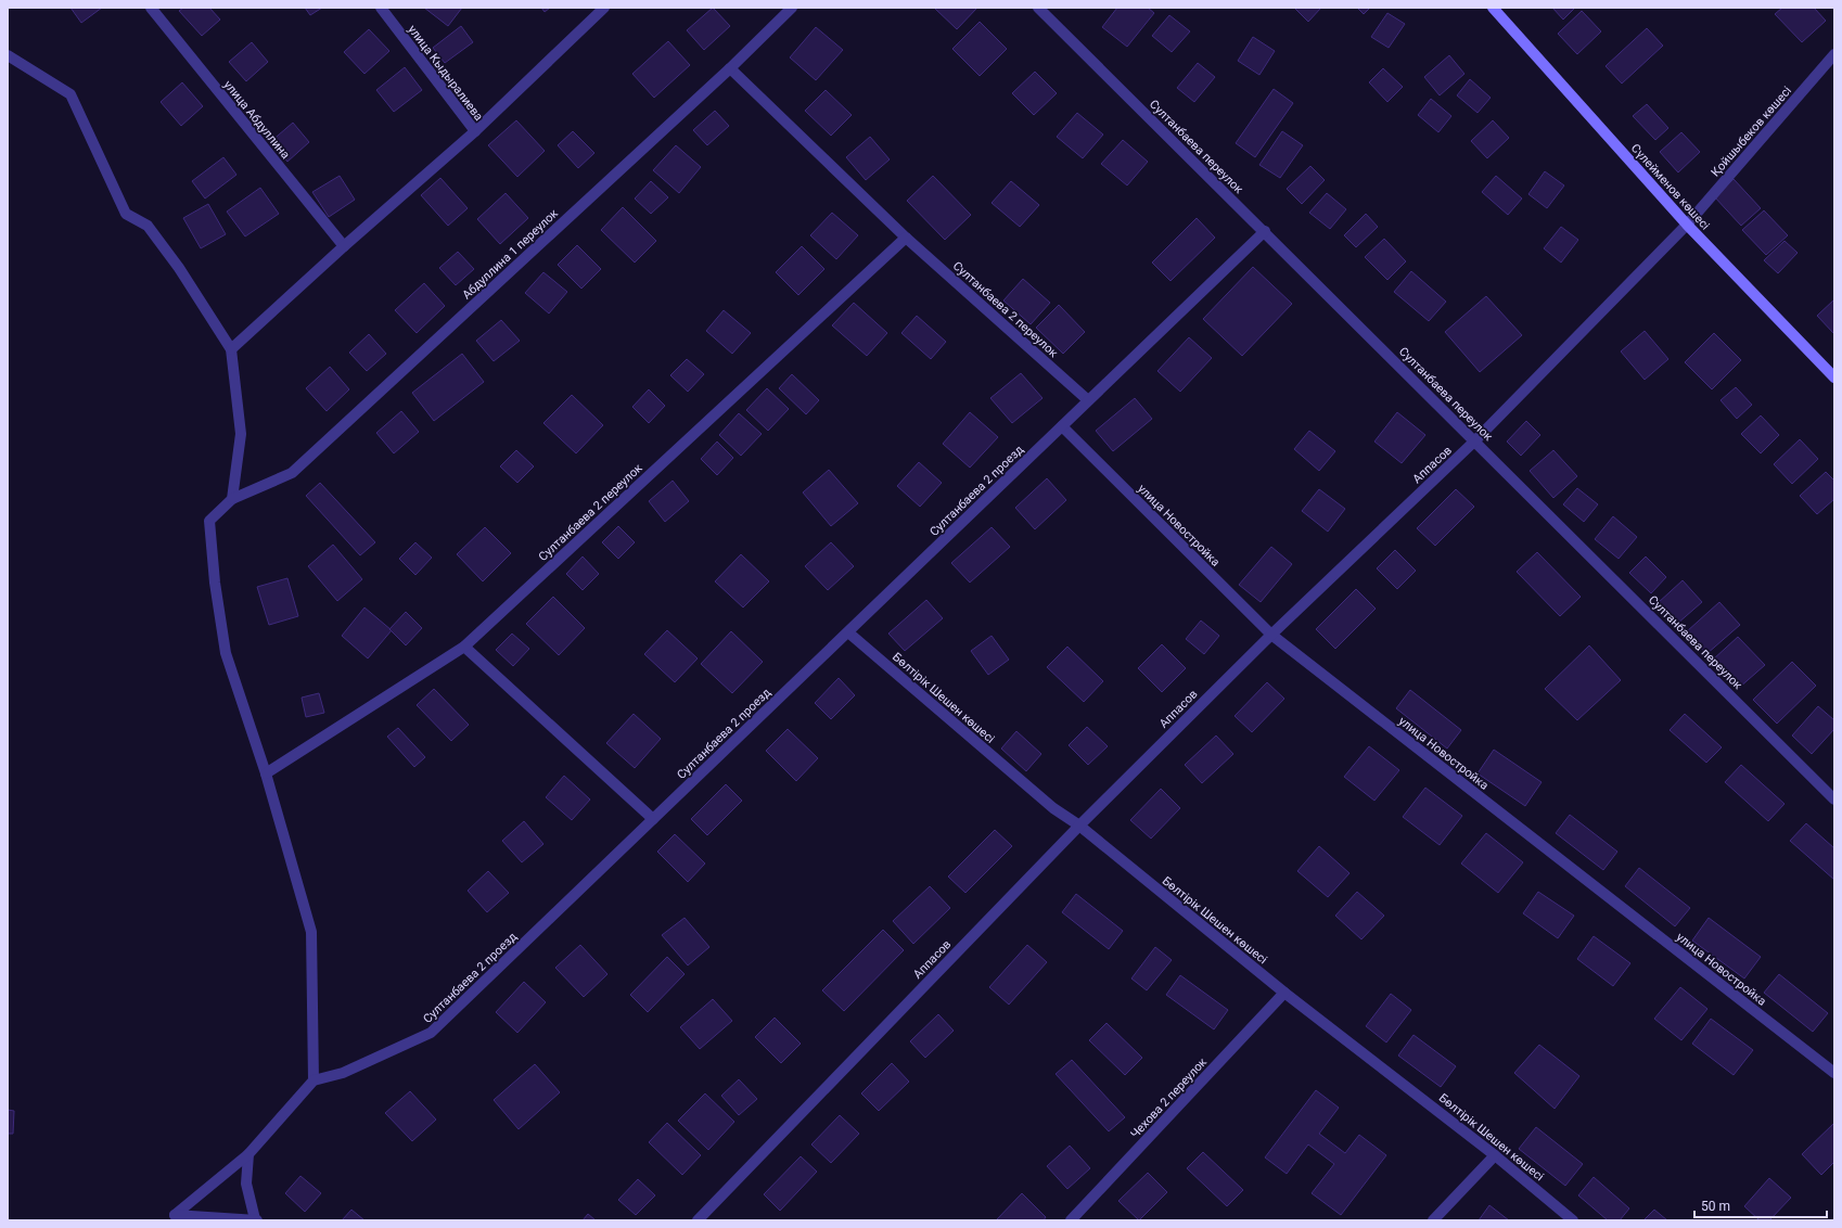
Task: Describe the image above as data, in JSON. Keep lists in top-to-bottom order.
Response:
{
  "streets": {
    "main road": ["Сүлейменов көшесі"],
    "street": [
      "улица Кыдыралиева",
      "улица Абдуллина",
      "Қойшыбеков көшесі",
      "Султанбаева переулок",
      "Абдуллина 1 переулок",
      "Султанбаева 2 переулок",
      "Аппасов",
      "Султанбаева 2 проезд",
      "улица Новостройка",
      "Бөлтірік Шешен көшесі",
      "Чехова 2 переулок"
    ]
  },
  "crossings": [
    ["Қойшыбеков көшесі", "Сүлейменов көшесі"],
    ["Қойшыбеков көшесі", "Аппасов"],
    ["Султанбаева переулок", "Аппасов"],
    ["Султанбаева переулок", "Султанбаева 2 проезд"],
    ["Сүлейменов көшесі", "Аппасов"],
    ["Абдуллина 1 переулок", "Султанбаева 2 переулок"],
    ["Султанбаева 2 переулок", "Султанбаева 2 проезд"],
    ["Аппасов", "улица Новостройка"],
    ["Аппасов", "Бөлтірік Шешен көшесі"],
    ["Султанбаева 2 проезд", "улица Новостройка"],
    ["Султанбаева 2 проезд", "Бөлтірік Шешен көшесі"],
    ["Бөлтірік Шешен көшесі", "Чехова 2 переулок"]
  ],
  "scale_bar": "50 m"
}
